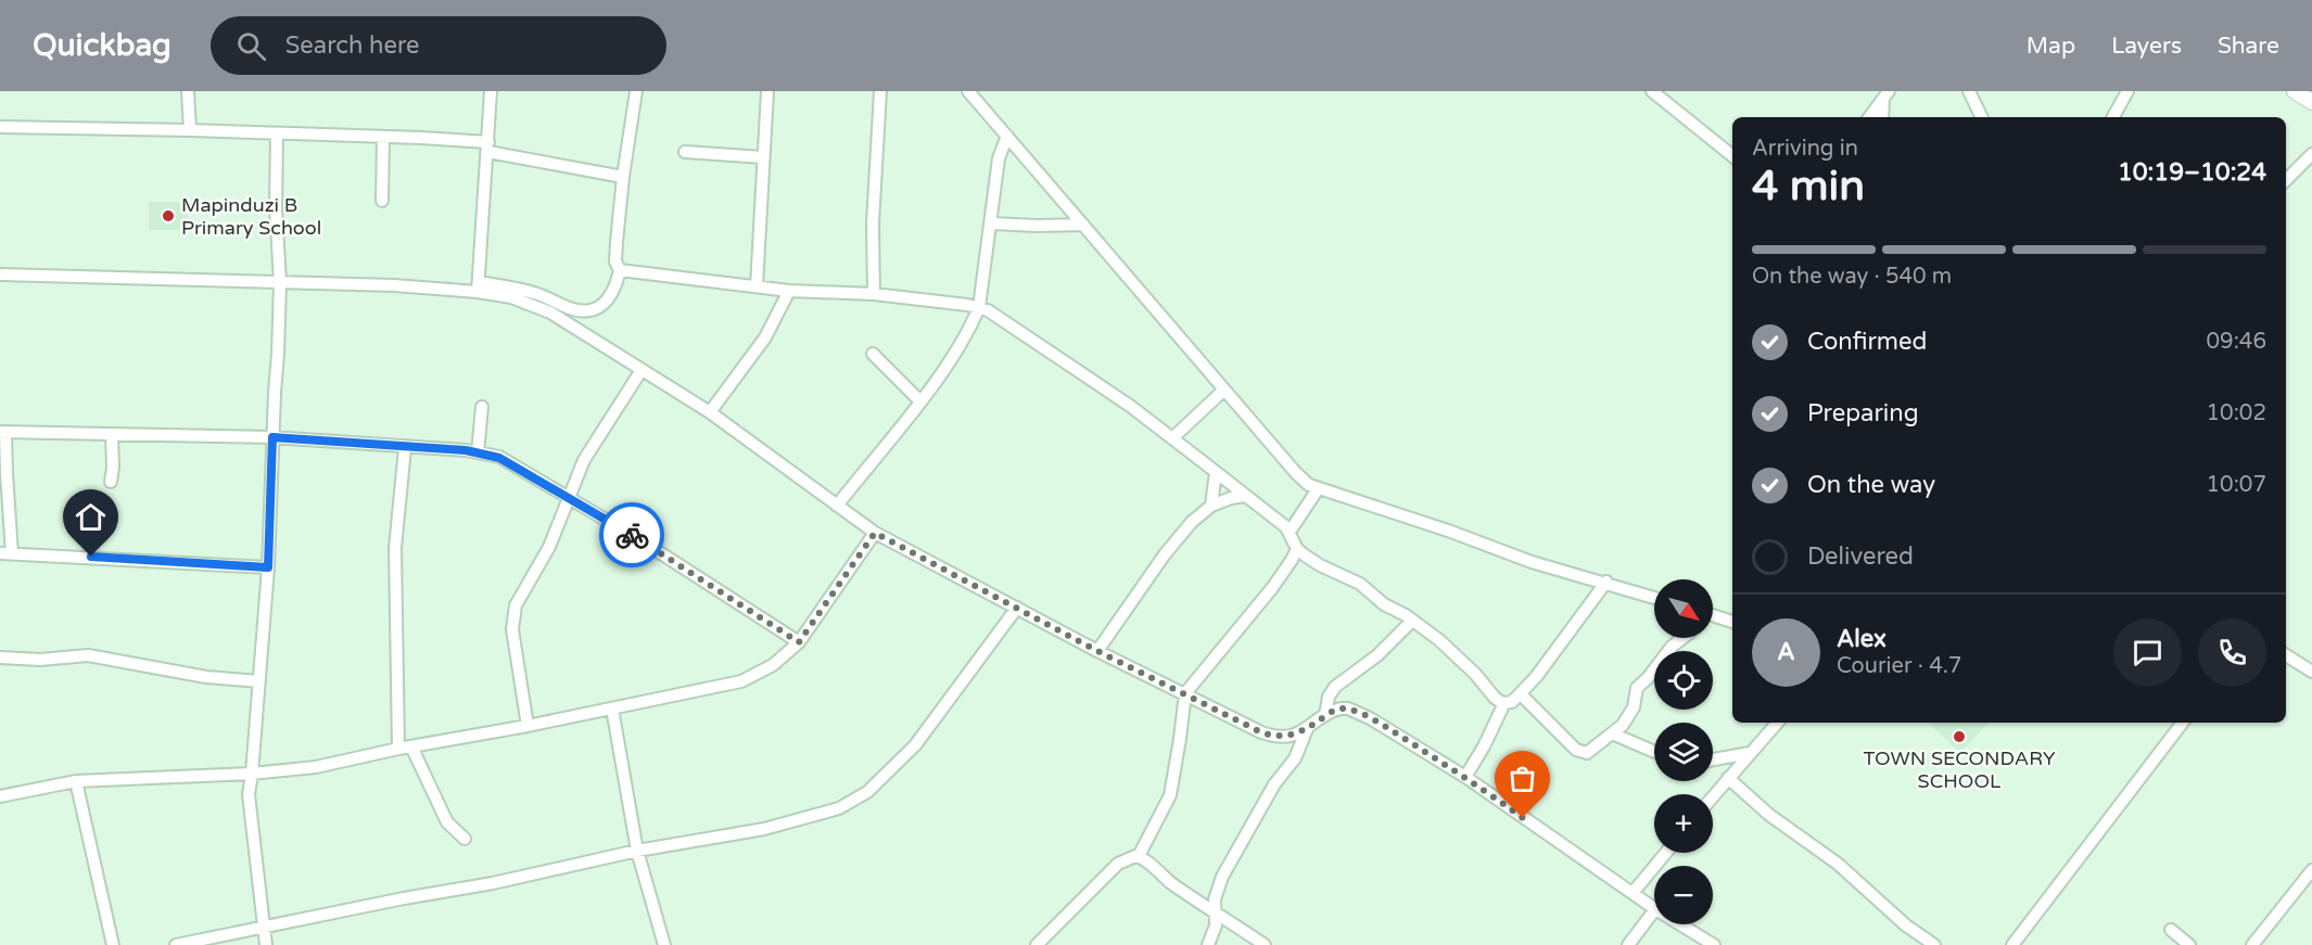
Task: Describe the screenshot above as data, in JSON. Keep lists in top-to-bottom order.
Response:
{
  "places": ["Mapinduzi B Primary School", "TOWN SECONDARY SCHOOL"],
  "north": "bottom right",
  "page": {
    "header": "Quickbag",
    "search": "Search here",
    "nav": ["Map", "Layers", "Share"],
    "heading": ["4 min", "Arriving in", "10:19–10:24"],
    "panel": ["Alex", "Courier · 4.7"],
    "bar": "On the way · 540 m",
    "list": [
      ["Confirmed", "09:46"],
      ["Preparing", "10:02"],
      ["On the way", "10:07"],
      "Delivered"
    ],
    "map_buttons": ["+", "−"],
    "round": "A"
  }
}
